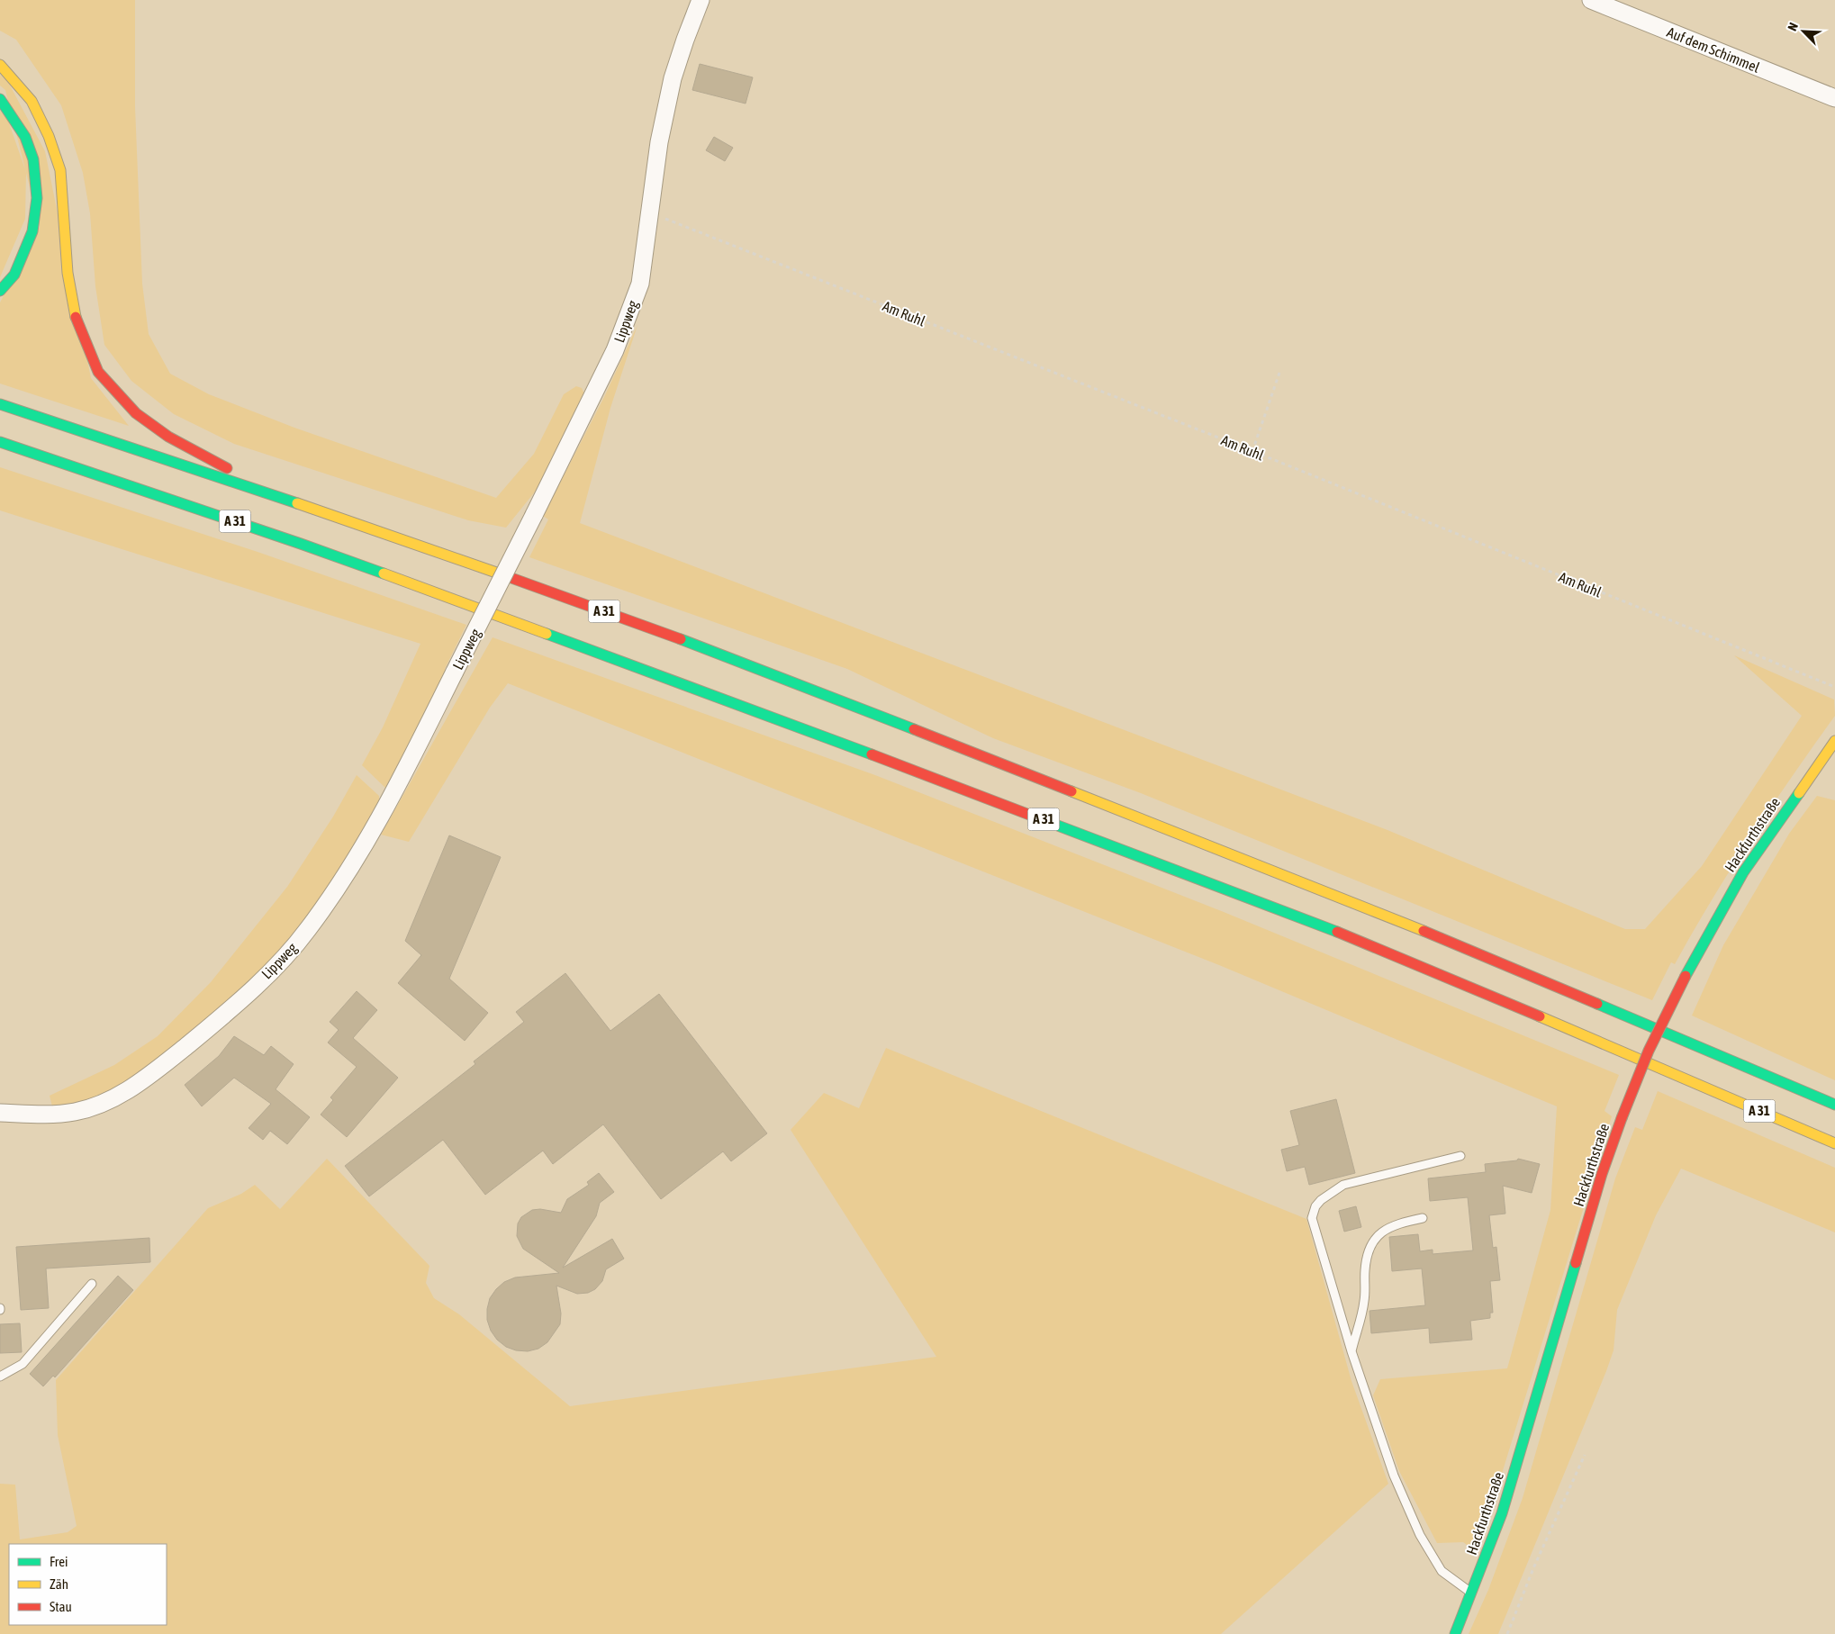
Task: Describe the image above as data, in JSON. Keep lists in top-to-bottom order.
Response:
{
  "streets": {
    "main road": ["A 31", "Hackfurthstraße"],
    "street": ["Auf dem Schimmel", "Lippweg"],
    "path": ["Am Ruhl"]
  },
  "crossings": [
    ["Am Ruhl", "Lippweg"]
  ],
  "legend": ["Frei", "Zäh", "Stau"],
  "north": "top left"
}
